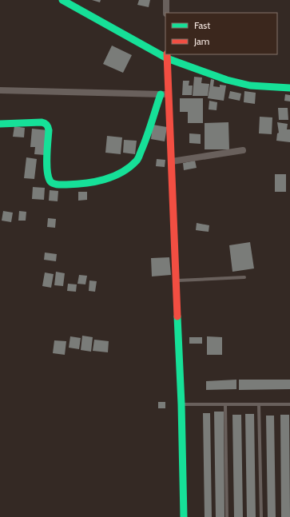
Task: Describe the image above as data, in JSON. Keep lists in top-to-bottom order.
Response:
{
  "legend": ["Fast", "Jam"]
}
